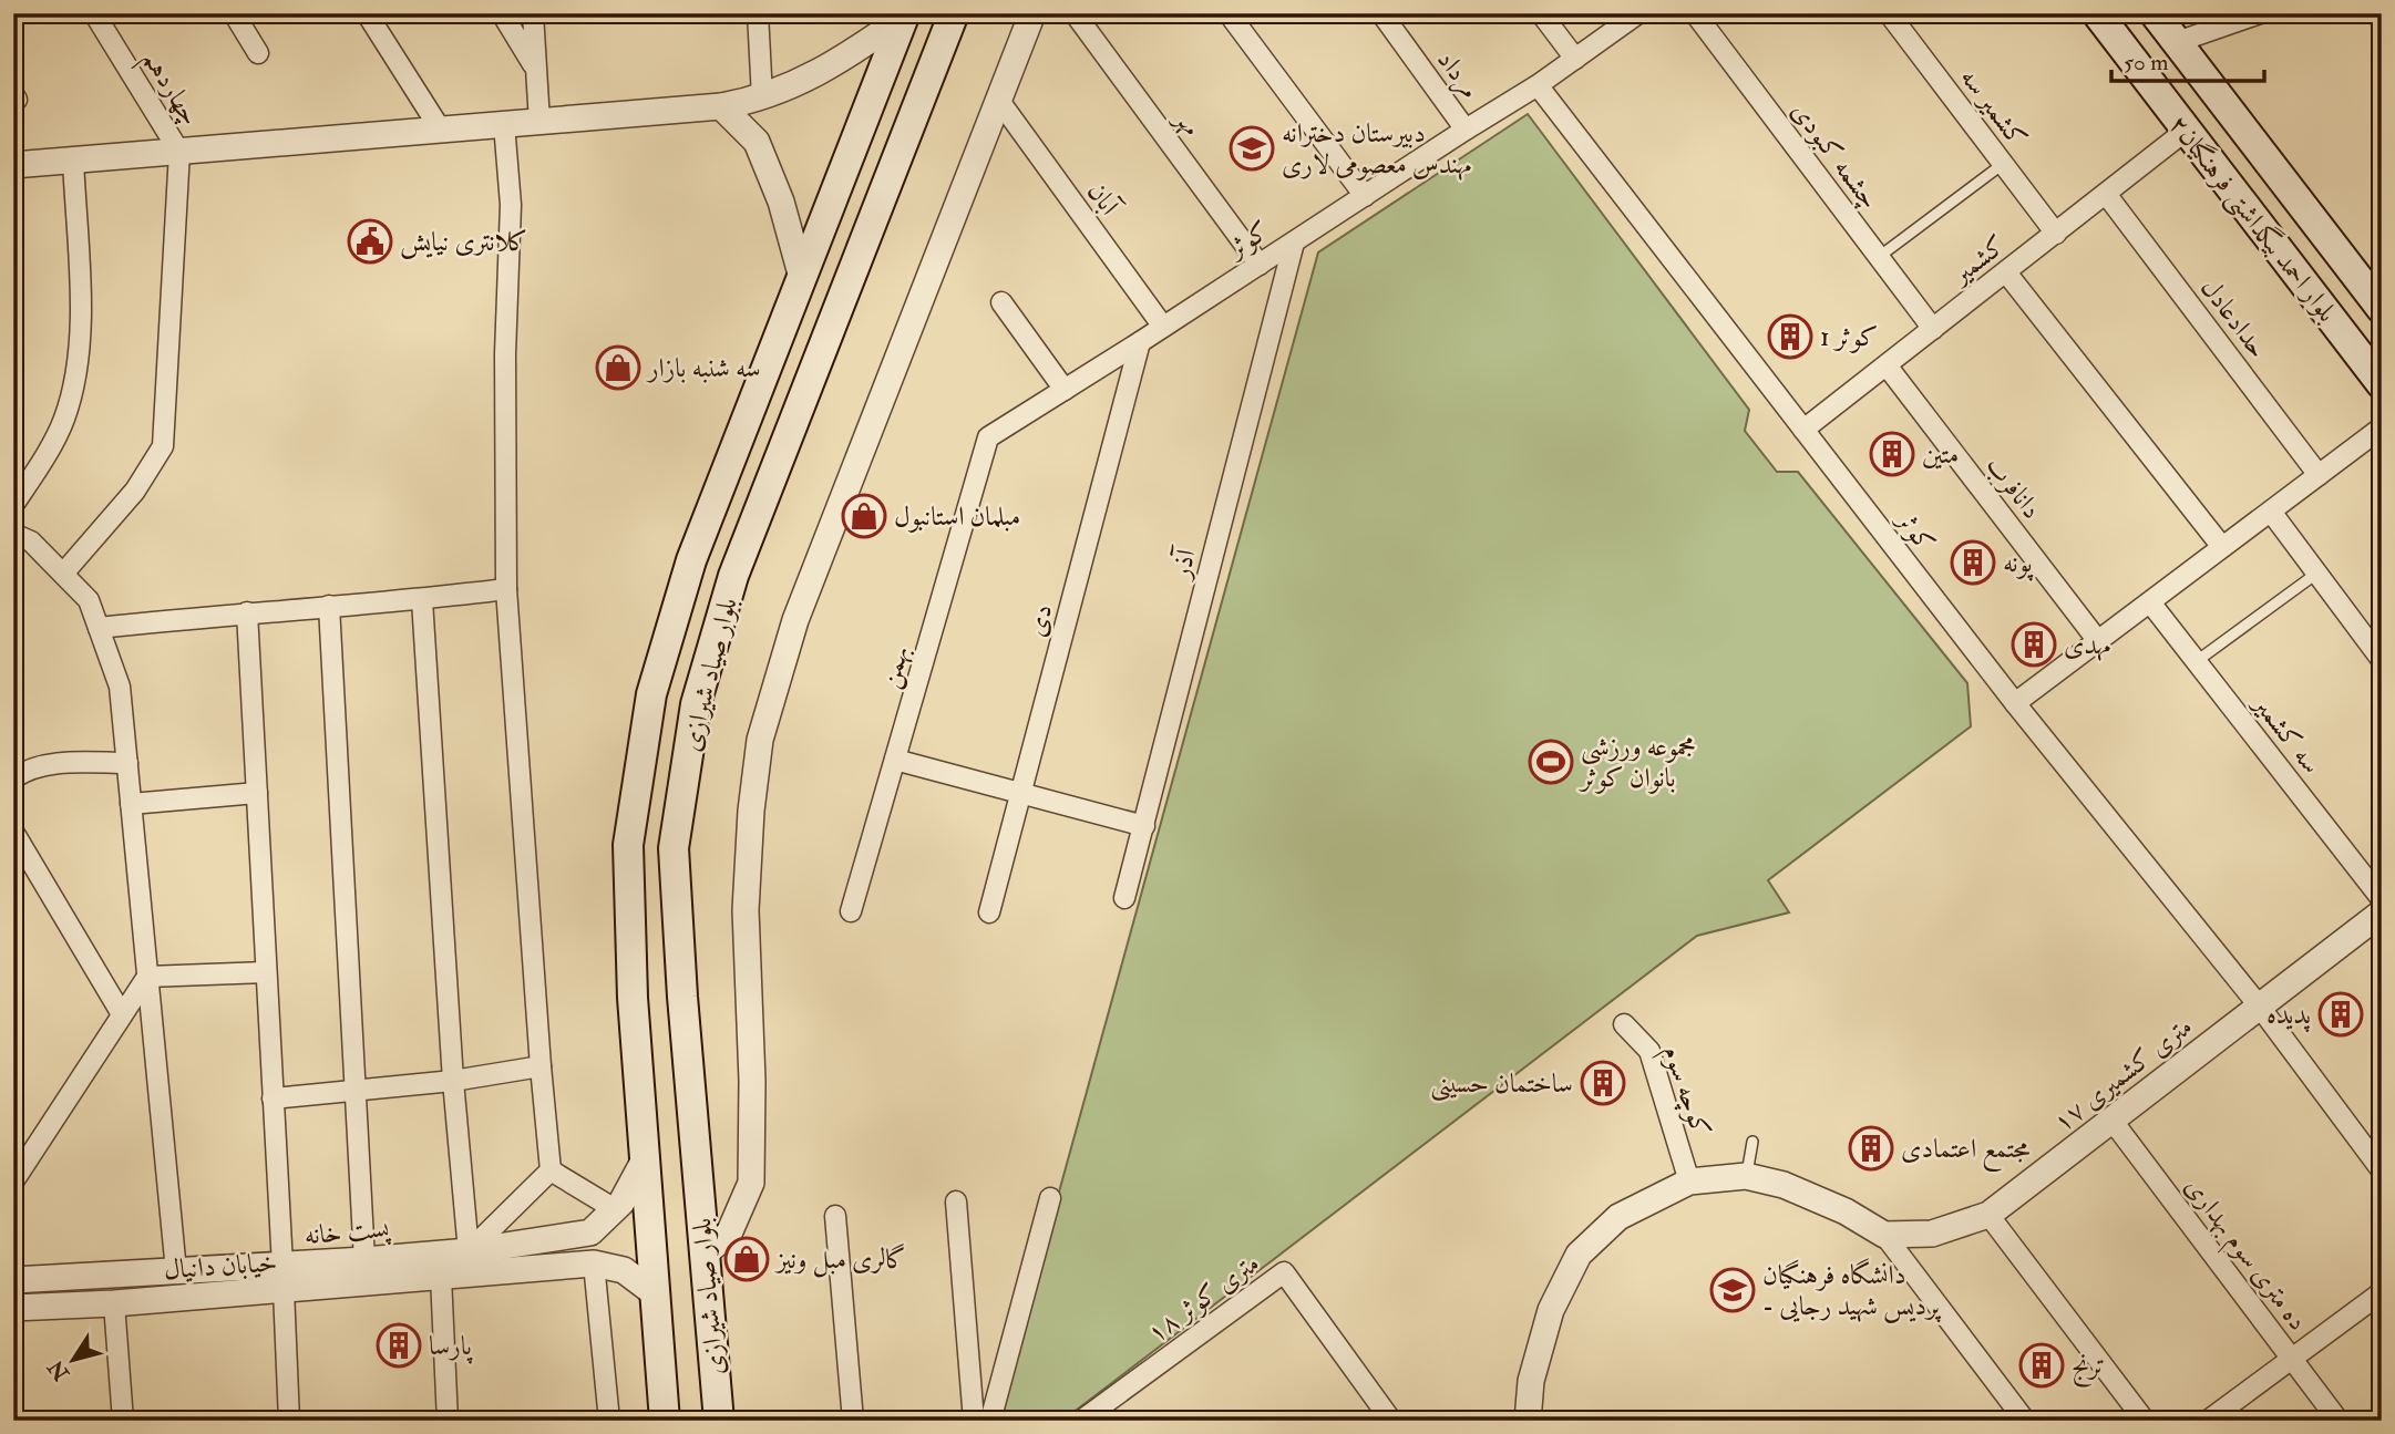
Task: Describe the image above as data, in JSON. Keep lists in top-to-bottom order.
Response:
{
  "streets": {
    "main road": ["بلوار احمد بیگداشتی فرهنگیان۲", "بلوار صیاد شیرازی"],
    "street": [
      "مرداد",
      "چهاردهم",
      "کشمیر سه",
      "مهر",
      "چشمه کبودی",
      "آبان",
      "کوثر",
      "کشمیر",
      "حدادعادل",
      "دانافرب",
      "آذر",
      "دی",
      "بهمن",
      "سه کشمیر",
      "۱۷ متری کشمیری",
      "کوچه سوم",
      "پست خانه",
      "ده متری سوم بهداری",
      "خیابان دانیال",
      "۱۸ متری کوثر"
    ]
  },
  "crossings": [
    ["مرداد", "کوثر"],
    ["کشمیر سه", "کشمیر"],
    ["مهر", "کوثر"],
    ["چشمه کبودی", "کشمیر"],
    ["آبان", "کوثر"],
    ["بلوار احمد بیگداشتی فرهنگیان۲", "کشمیر"],
    ["کوثر", "کشمیر"],
    ["کوثر", "آذر"],
    ["کوثر", "دی"],
    ["کوثر", "بهمن"],
    ["کوثر", "۱۷ متری کشمیری"],
    ["کشمیر", "حدادعادل"],
    ["کشمیر", "دانافرب"],
    ["بلوار صیاد شیرازی", "خیابان دانیال"],
    ["۱۷ متری کشمیری", "ده متری سوم بهداری"],
    ["پست خانه", "خیابان دانیال"]
  ],
  "places": {
    "school or university": ["دبیرستان دخترانه مهندس معصومی لاری", "دانشگاه فرهنگیان - پردیس شهید رجایی"],
    "public building": ["کلانتری نیایش"],
    "building": [
      "کوثر 1",
      "متین",
      "پونه",
      "مهدی",
      "پدیده",
      "ساختمان حسینی",
      "مجتمع اعتمادی",
      "پارسا",
      "ترنج"
    ],
    "shop": ["سه شنبه بازار", "مبلمان استانبول", "گالری مبل ونیز"],
    "sports": ["مجموعه ورزشی بانوان کوثر"]
  },
  "scale_bar": "50 m",
  "north": "bottom left"
}
